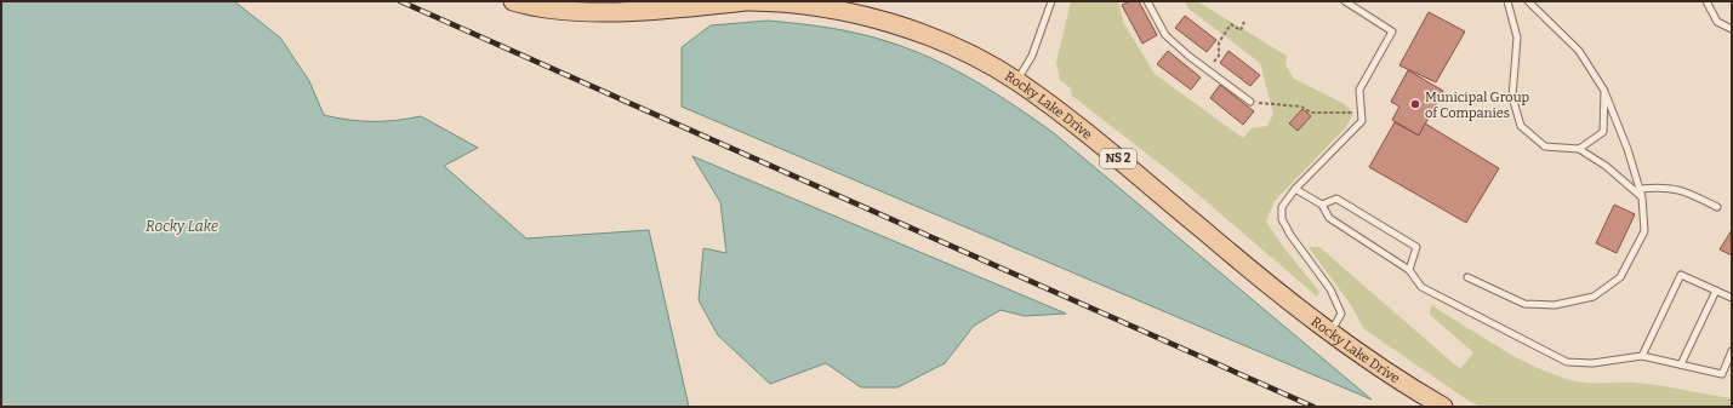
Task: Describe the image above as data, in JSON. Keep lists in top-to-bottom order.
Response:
{
  "streets": {
    "main road": ["Rocky Lake Drive", "NS 2"]
  },
  "water": ["Rocky Lake"],
  "places": ["Municipal Group of Companies"]
}
